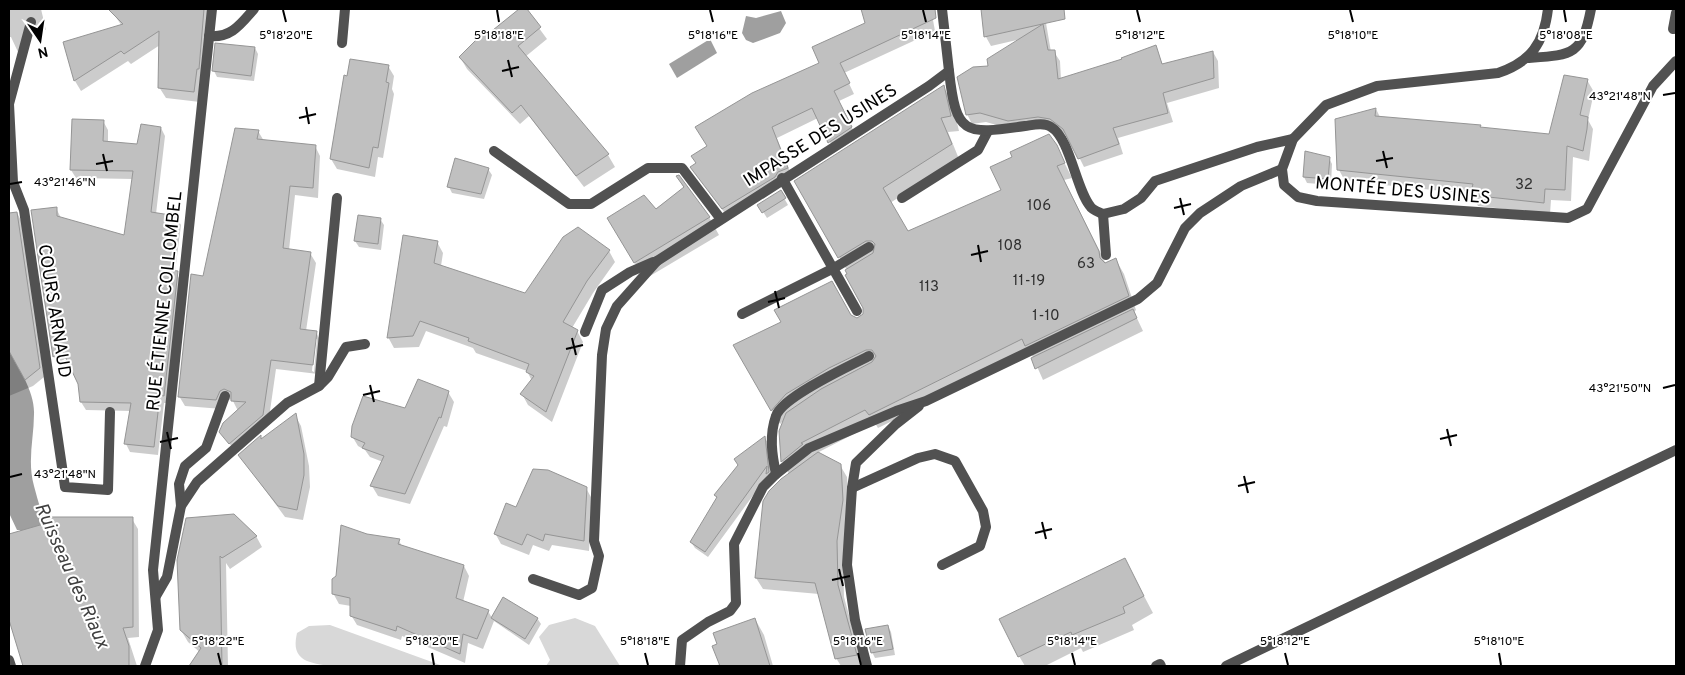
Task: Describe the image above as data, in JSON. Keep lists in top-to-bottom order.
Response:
{
  "streets": {
    "street": [
      "IMPASSE DES USINES",
      "MONTÉE DES USINES",
      "RUE ÉTIENNE COLLOMBEL",
      "COURS ARNAUD"
    ]
  },
  "water": ["Ruisseau des Riaux"],
  "house_numbers": [
    "32",
    "106",
    "108",
    "63",
    "11-19",
    "113",
    "1-10"
  ],
  "north": "bottom",
  "coordinates": [
    "5°18'20\"E",
    "5°18'18\"E",
    "5°18'16\"E",
    "5°18'14\"E",
    "5°18'12\"E",
    "5°18'10\"E",
    "5°18'08\"E",
    "43°21'48\"N",
    "43°21'46\"N",
    "43°21'50\"N",
    "5°18'22\"E"
  ]
}
